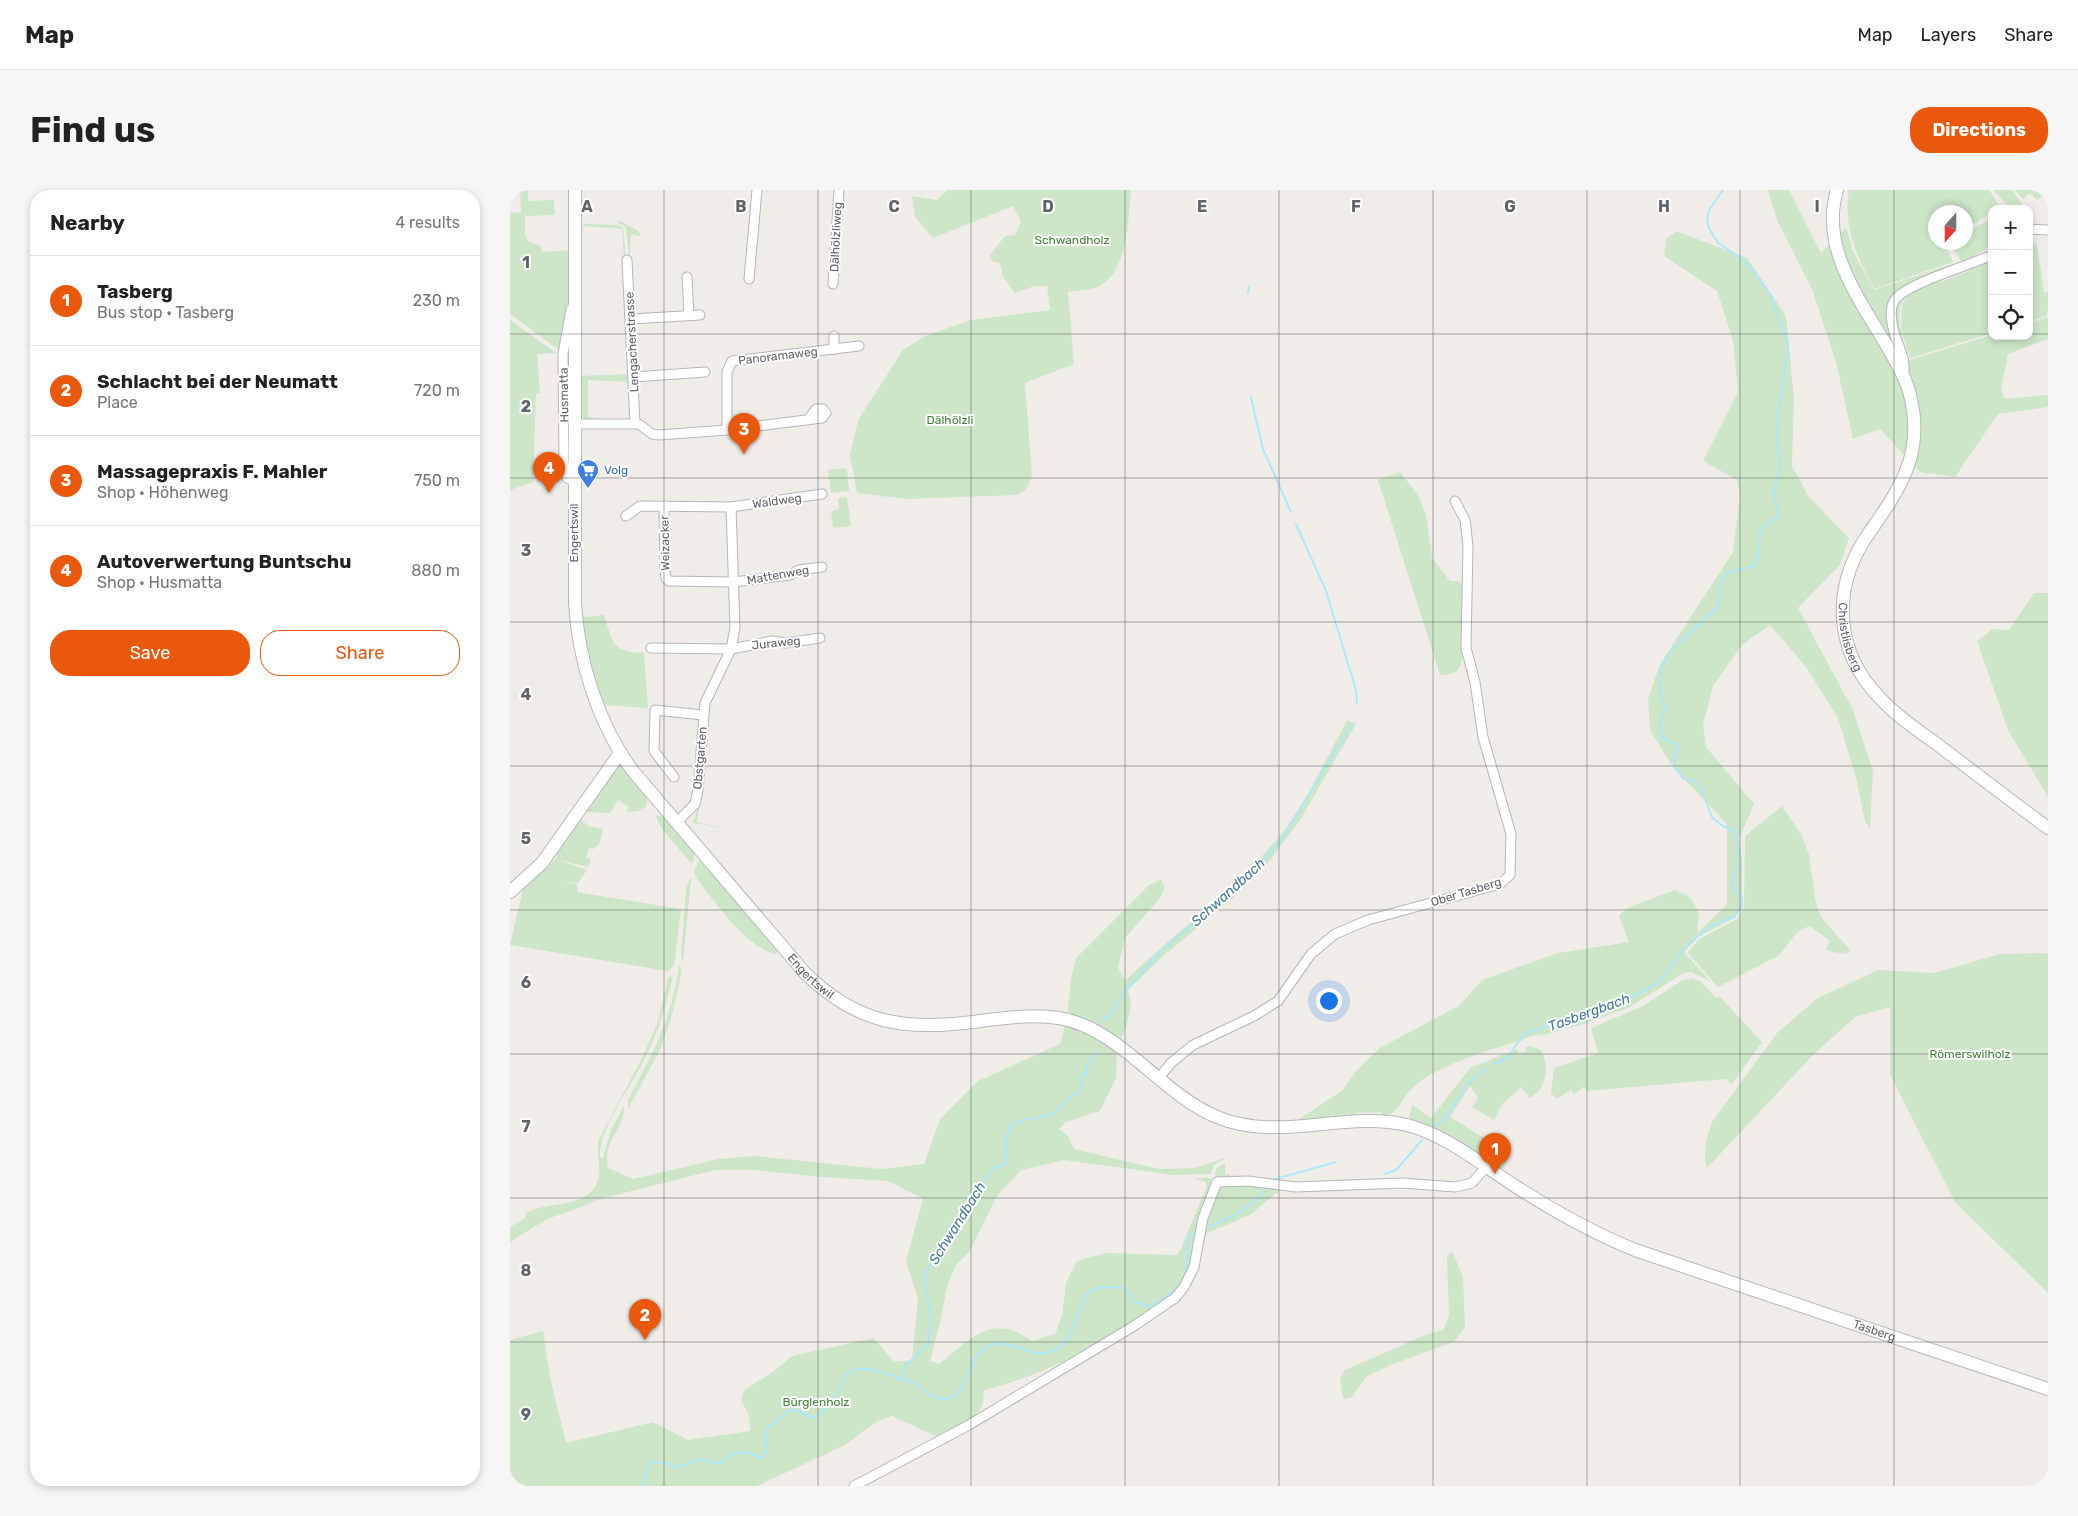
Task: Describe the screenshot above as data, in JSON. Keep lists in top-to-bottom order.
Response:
{
  "streets": {
    "main road": ["Engertswil", "Christlisberg", "Tasberg"],
    "street": [
      "Dälhölzliweg",
      "Lengacherstrasse",
      "Panoramaweg",
      "Husmatta",
      "Waldweg",
      "Weizacker",
      "Mattenweg",
      "Juraweg",
      "Obstgarten",
      "Ober Tasberg"
    ]
  },
  "crossings": [
    ["Husmatta", "Engertswil"],
    ["Waldweg", "Weizacker"],
    ["Engertswil", "Obstgarten"],
    ["Engertswil", "Tasberg"],
    ["Weizacker", "Mattenweg"],
    ["Weizacker", "Obstgarten"],
    ["Mattenweg", "Obstgarten"],
    ["Juraweg", "Obstgarten"],
    ["Ober Tasberg", "Tasberg"]
  ],
  "water": ["Schwandbach", "Tasbergbach"],
  "parks": [
    "Schwandholz",
    "Dälhölzli",
    "Römerswilholz",
    "Bürglenholz"
  ],
  "places": {
    "supermarket": ["Volg"]
  },
  "north": "bottom",
  "page": {
    "header": "Map",
    "nav": ["Map", "Layers", "Share"],
    "buttons": [
      "Directions",
      ["Save", "Share"]
    ],
    "title": "Find us",
    "heading": ["Nearby", "4 results"],
    "map_buttons": ["+", "−"],
    "list": [
      {
        "mark": "1",
        "name": "Tasberg",
        "note": "Bus stop · Tasberg",
        "value": "230 m"
      },
      {
        "mark": "2",
        "name": "Schlacht bei der Neumatt",
        "note": "Place",
        "value": "720 m"
      },
      {
        "mark": "3",
        "name": "Massagepraxis F. Mahler",
        "note": "Shop · Höhenweg",
        "value": "750 m"
      },
      {
        "mark": "4",
        "name": "Autoverwertung Buntschu",
        "note": "Shop · Husmatta",
        "value": "880 m"
      }
    ],
    "pins": [
      "3",
      "4",
      "1",
      "2"
    ]
  },
  "grid": {
    "columns": [
      "A",
      "B",
      "C",
      "D",
      "E",
      "F",
      "G",
      "H",
      "I"
    ],
    "rows": [
      "1",
      "2",
      "3",
      "4",
      "5",
      "6",
      "7",
      "8",
      "9"
    ]
  }
}
